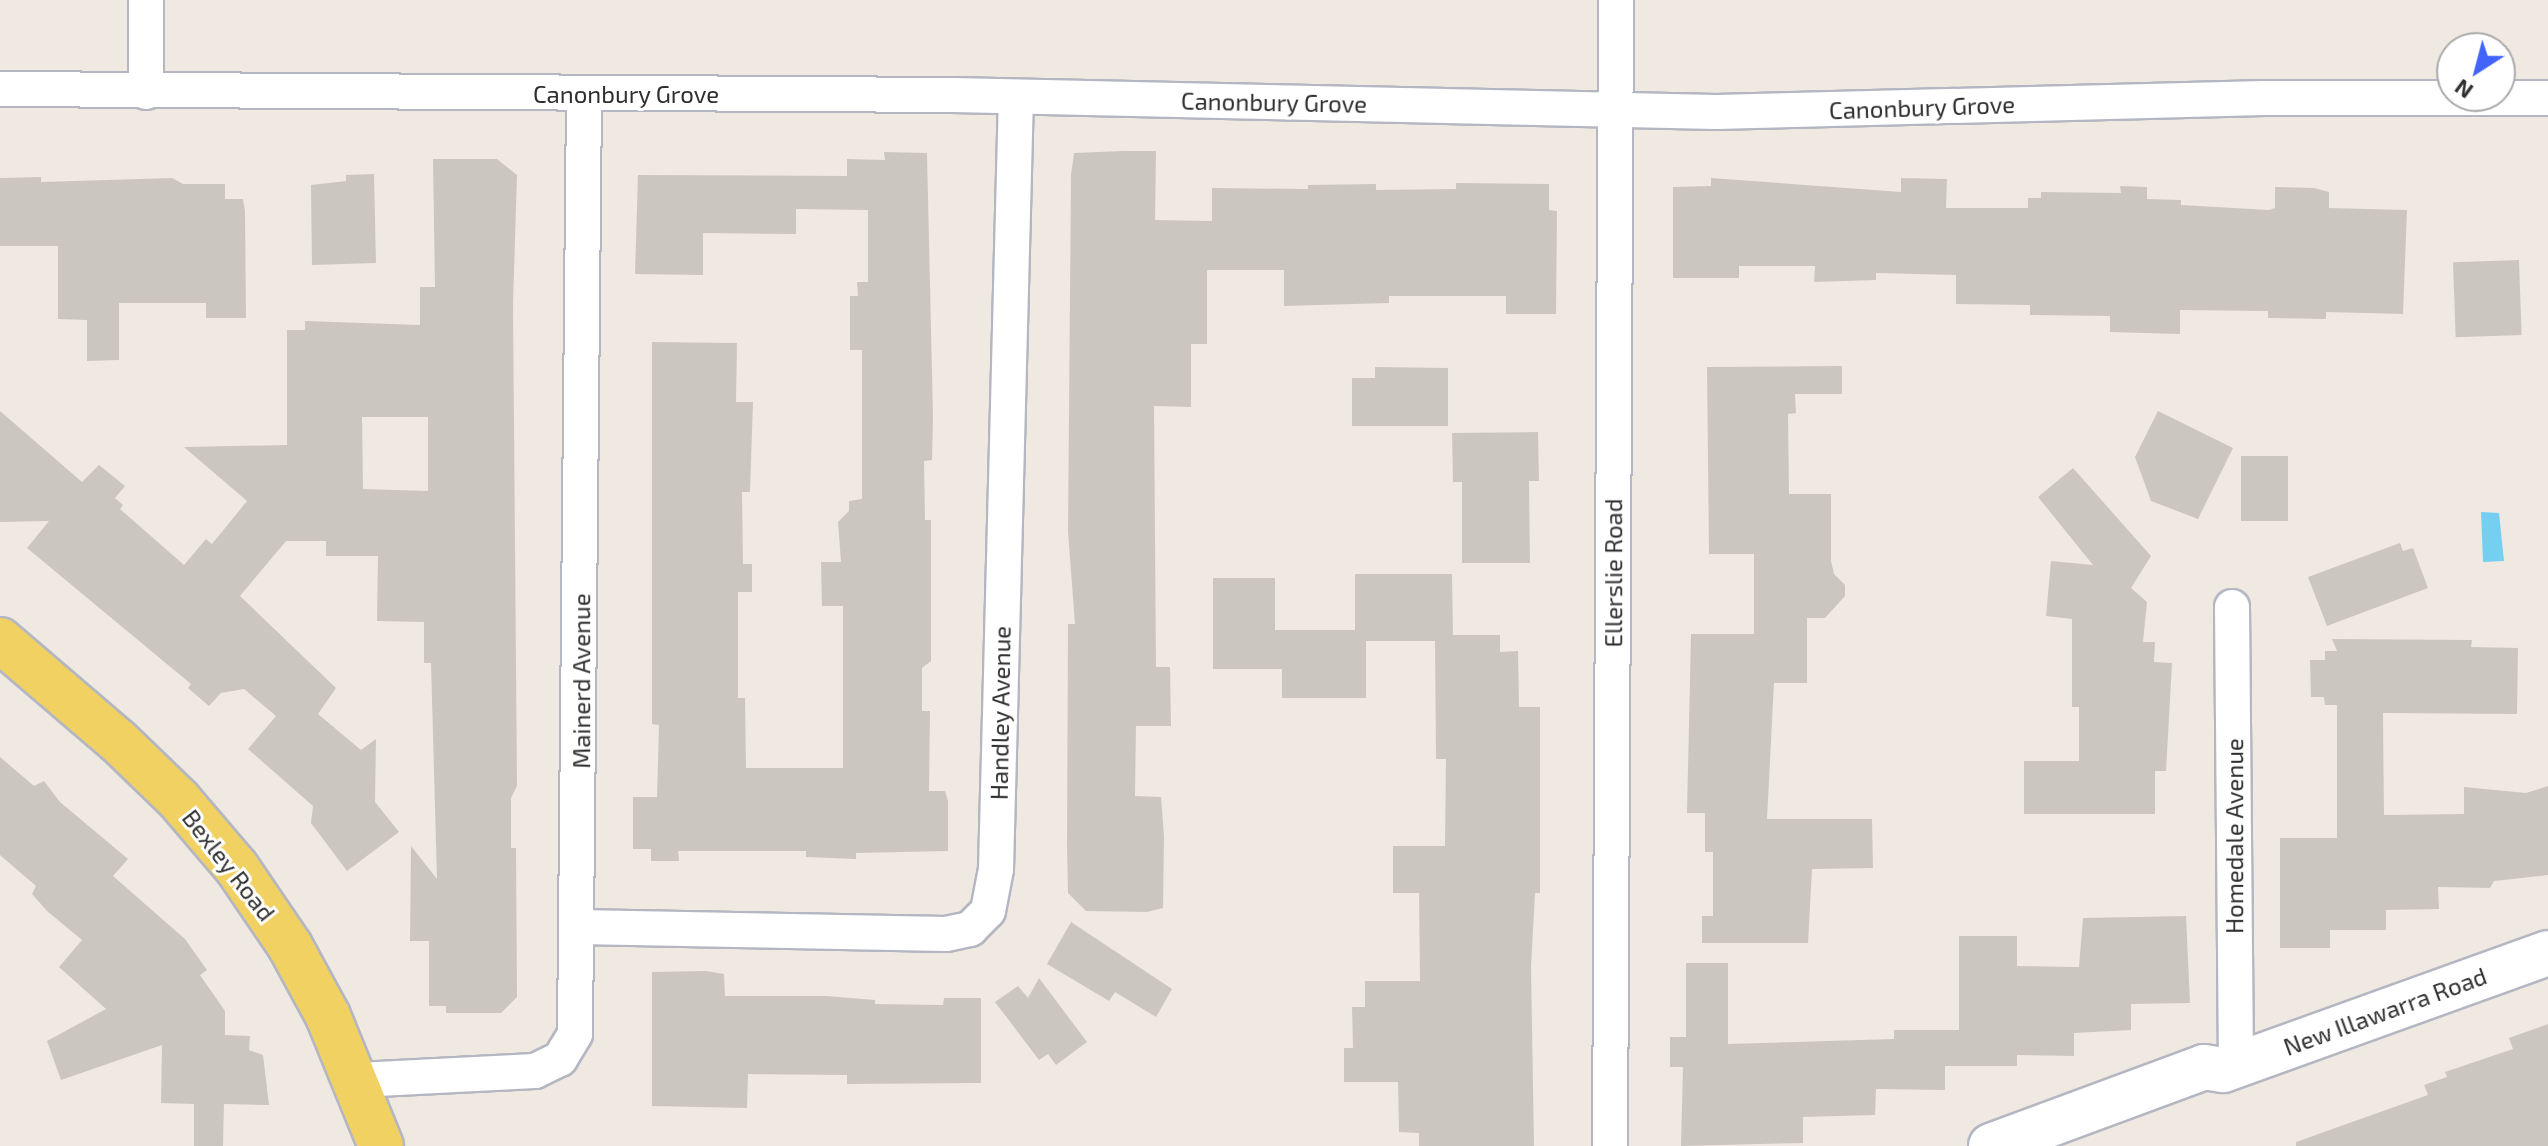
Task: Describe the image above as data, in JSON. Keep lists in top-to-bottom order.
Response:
{
  "streets": {
    "main road": ["Bexley Road", "New Illawarra Road"],
    "street": [
      "Canonbury Grove",
      "Ellerslie Road",
      "Mainerd Avenue",
      "Handley Avenue",
      "Homedale Avenue"
    ]
  },
  "crossings": [
    ["Canonbury Grove", "Ellerslie Road"],
    ["Canonbury Grove", "Mainerd Avenue"],
    ["Canonbury Grove", "Handley Avenue"],
    ["Mainerd Avenue", "Handley Avenue"],
    ["Mainerd Avenue", "Bexley Road"],
    ["Homedale Avenue", "New Illawarra Road"]
  ],
  "north": "bottom left"
}
